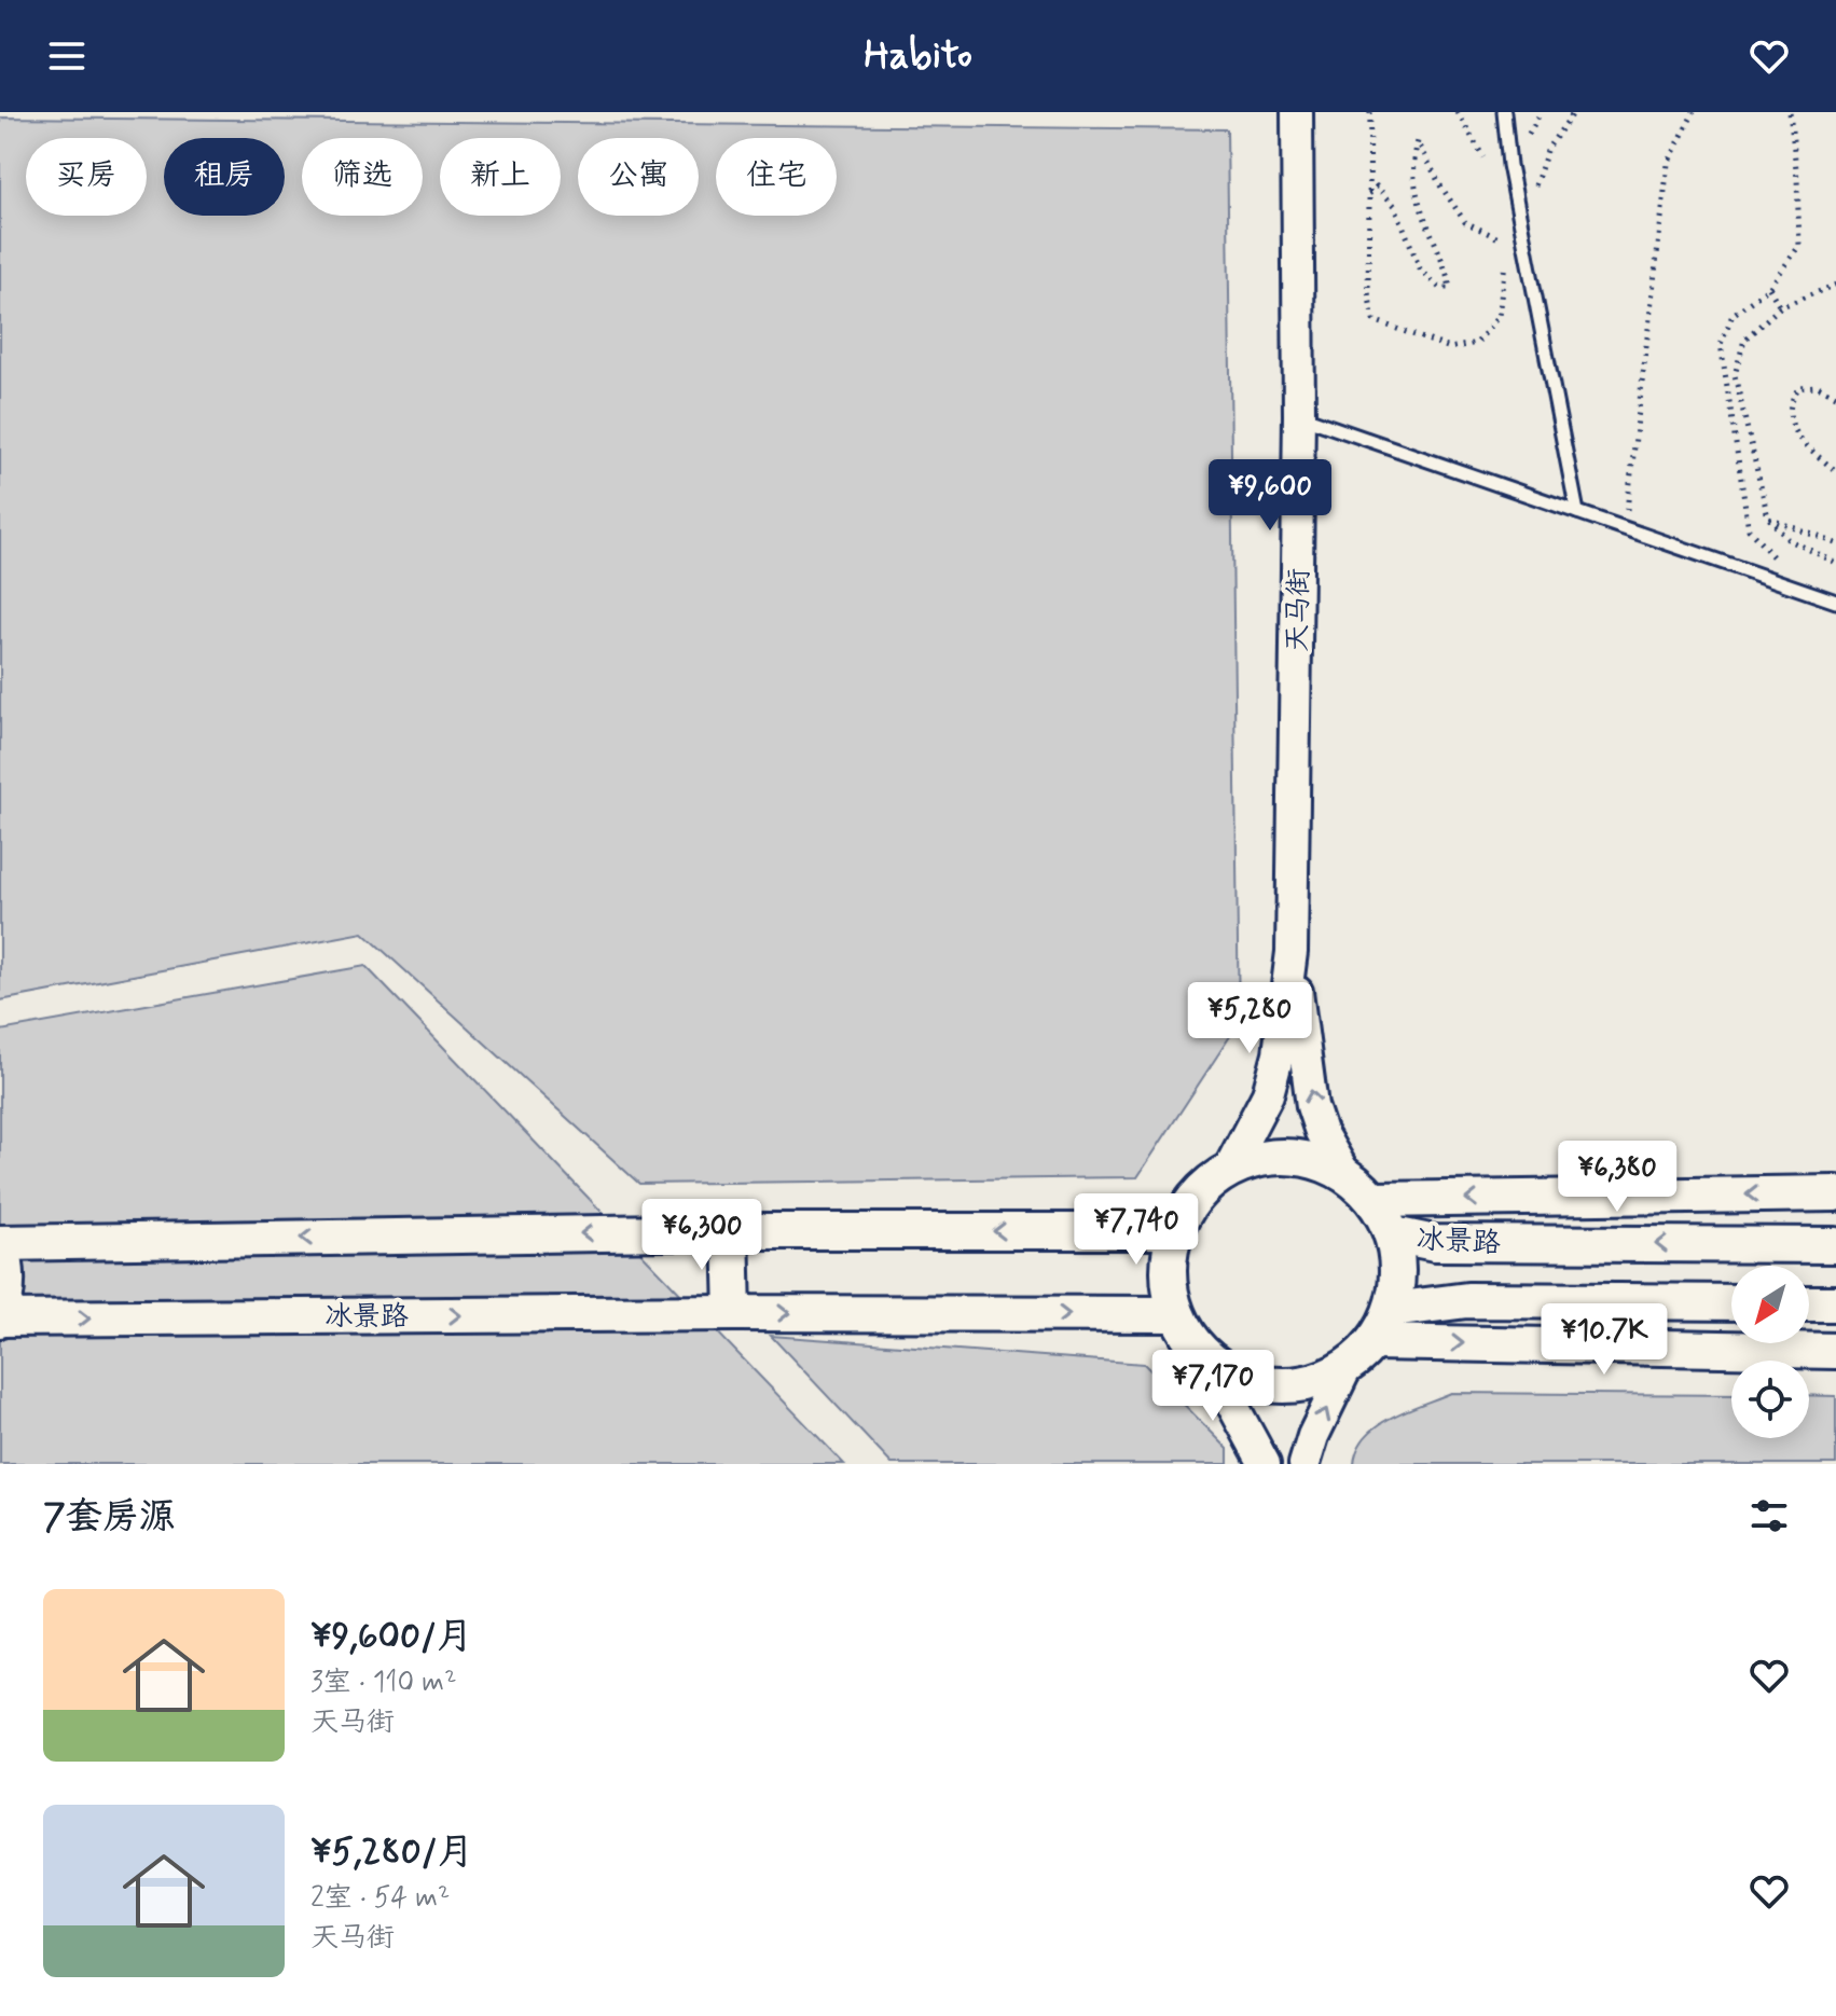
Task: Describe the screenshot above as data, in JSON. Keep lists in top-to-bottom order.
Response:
{
  "streets": {
    "main road": ["冰景路"],
    "street": ["天马街"]
  },
  "north": "bottom left",
  "page": {
    "header": "Habito",
    "chip": [
      "买房",
      "租房",
      "筛选",
      "新上",
      "公寓",
      "住宅"
    ],
    "price": [
      "¥9,600",
      "¥5,280",
      "¥6,380",
      "¥7,740",
      "¥6,300",
      "¥10.7K",
      "¥7,170"
    ],
    "heading": "7套房源",
    "list": [
      {
        "name": "¥9,600/月",
        "note": "3室 · 110 m² · 天马街"
      },
      {
        "name": "¥5,280/月",
        "note": "2室 · 54 m² · 天马街"
      }
    ]
  }
}
